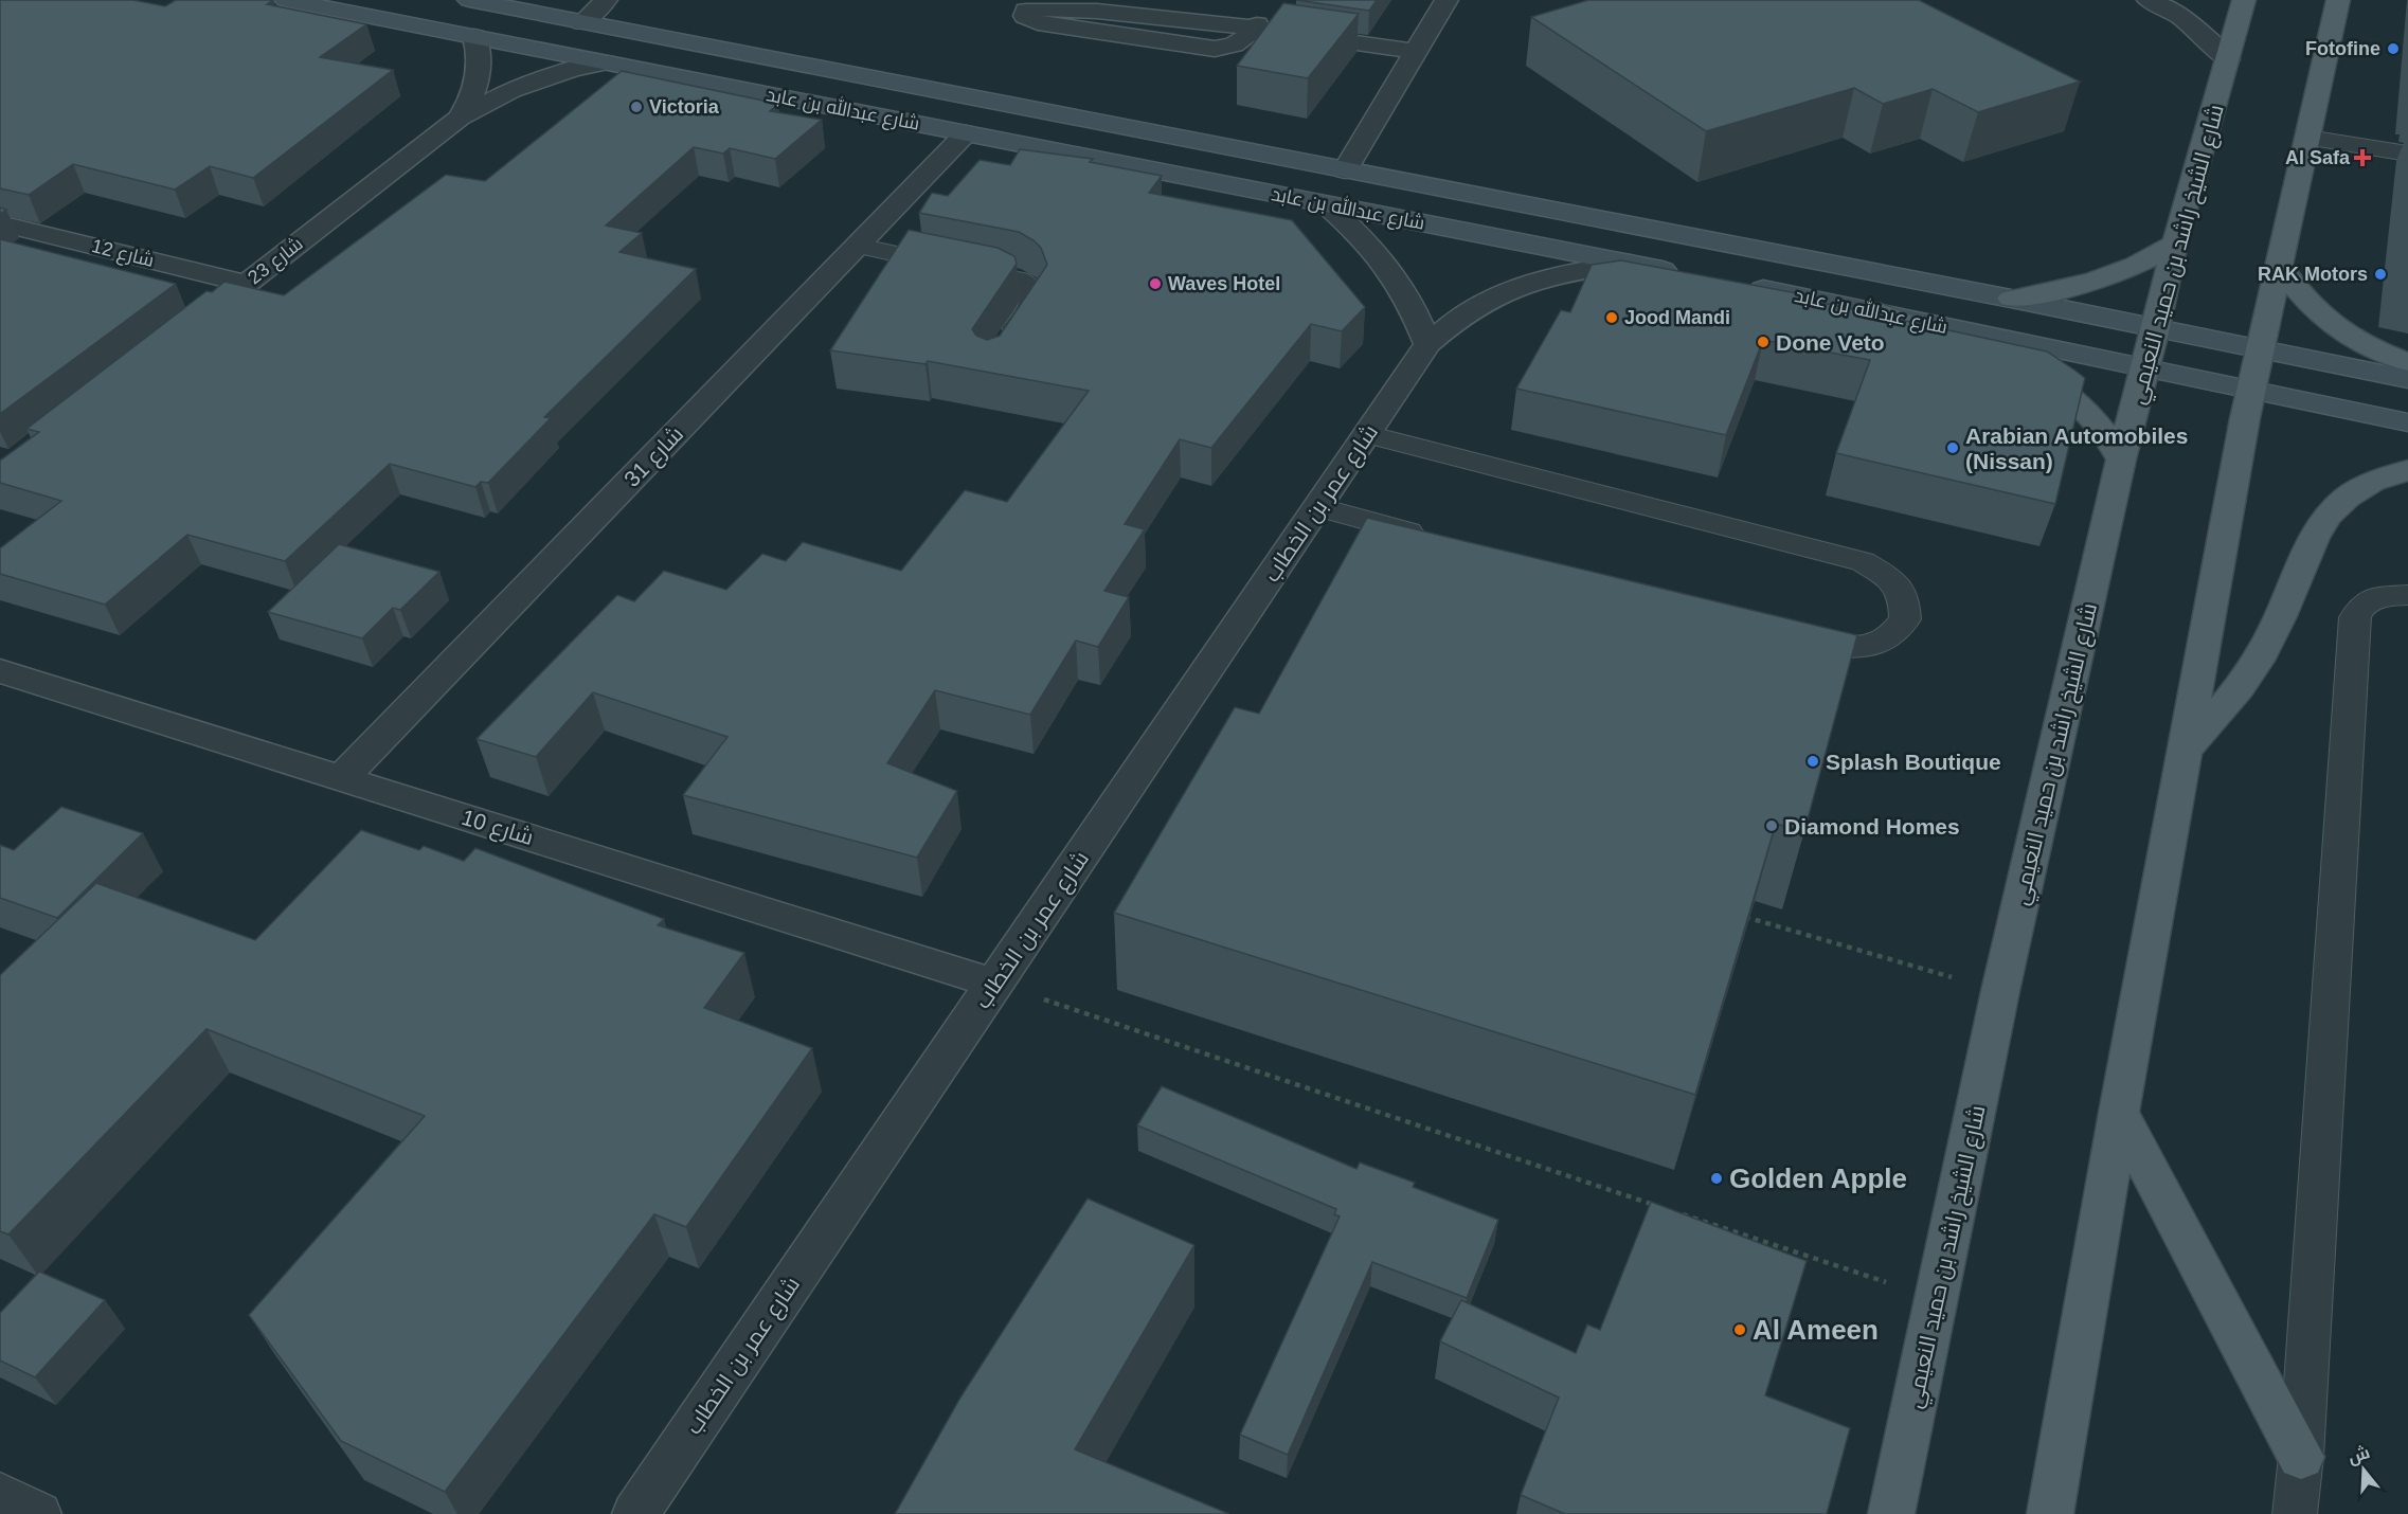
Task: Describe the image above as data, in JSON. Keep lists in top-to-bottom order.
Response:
{
  "streets": {
    "main road": ["شارع عبدالله بن عابد", "شارع الشيخ راشد بن حميد النعيمي"],
    "street": [
      "شارع 12",
      "شارع 23",
      "شارع 31",
      "شارع عمر بن الخطاب",
      "شارع 10"
    ]
  },
  "crossings": [
    ["شارع عبدالله بن عابد", "شارع الشيخ راشد بن حميد النعيمي"],
    ["شارع عبدالله بن عابد", "شارع 23"],
    ["شارع عبدالله بن عابد", "شارع 31"],
    ["شارع عبدالله بن عابد", "شارع عمر بن الخطاب"],
    ["شارع 12", "شارع 23"],
    ["شارع 31", "شارع 10"],
    ["شارع عمر بن الخطاب", "شارع 10"]
  ],
  "places": {
    "other": [
      "Fotofine",
      "Victoria",
      "RAK Motors",
      "Waves Hotel",
      "Jood Mandi",
      "Done Veto",
      "Arabian Automobiles (Nissan)",
      "Splash Boutique",
      "Diamond Homes",
      "Golden Apple",
      "Al Ameen"
    ],
    "health": ["Al Safa"]
  },
  "north": "top"
}
